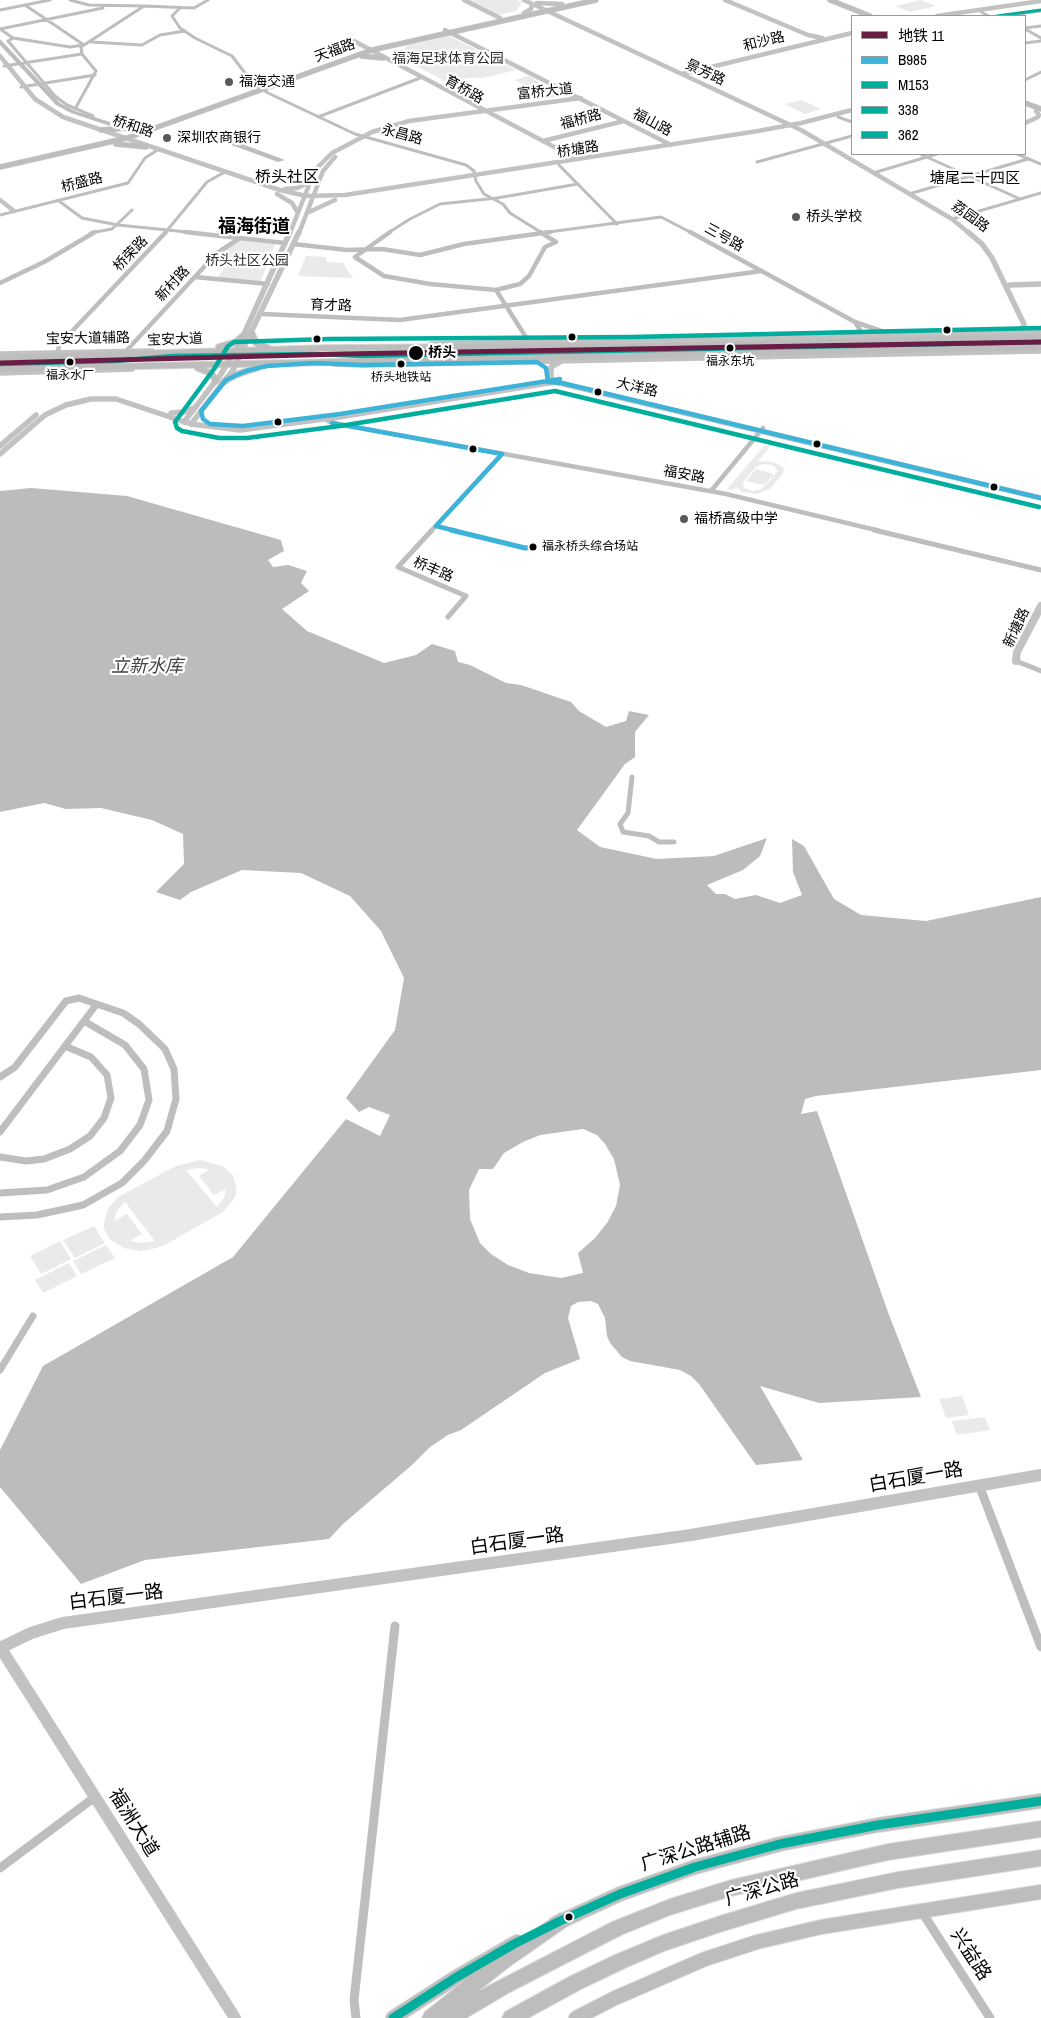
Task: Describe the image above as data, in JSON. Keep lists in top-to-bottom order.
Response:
{
  "streets": {
    "highway": ["广深公路"],
    "main road": [
      "天福路",
      "宝安大道辅路",
      "宝安大道",
      "大洋路",
      "广深公路辅路"
    ],
    "street": [
      "和沙路",
      "景芳路",
      "育桥路",
      "富桥大道",
      "福桥路",
      "福山路",
      "桥和路",
      "永昌路",
      "桥塘路",
      "桥盛路",
      "荔园路",
      "三号路",
      "桥荣路",
      "新村路",
      "育才路",
      "福安路",
      "桥丰路",
      "新塘路",
      "白石厦一路",
      "福洲大道",
      "兴益路"
    ]
  },
  "crossings": [
    ["和沙路", "景芳路"],
    ["天福路", "景芳路"],
    ["天福路", "育桥路"],
    ["天福路", "福山路"],
    ["天福路", "桥和路"],
    ["天福路", "永昌路"],
    ["景芳路", "桥塘路"],
    ["景芳路", "荔园路"],
    ["育桥路", "富桥大道"],
    ["育桥路", "福桥路"],
    ["育桥路", "桥塘路"],
    ["富桥大道", "福山路"],
    ["富桥大道", "桥和路"],
    ["富桥大道", "永昌路"],
    ["富桥大道", "桥塘路"],
    ["福桥路", "福山路"],
    ["福山路", "桥塘路"],
    ["桥和路", "桥塘路"],
    ["桥和路", "桥盛路"],
    ["桥和路", "桥荣路"],
    ["永昌路", "桥塘路"],
    ["三号路", "育才路"],
    ["桥荣路", "宝安大道辅路"],
    ["新村路", "宝安大道辅路"],
    ["宝安大道辅路", "宝安大道"],
    ["大洋路", "福安路"],
    ["福安路", "桥丰路"],
    ["白石厦一路", "福洲大道"]
  ],
  "districts": ["桥头社区", "塘尾二十四区", "福海街道"],
  "water": ["立新水库"],
  "parks": ["福海足球体育公园", "桥头社区公园"],
  "places": [
    "福海交通",
    "深圳农商银行",
    "桥头学校",
    "福永东坑",
    "桥头",
    "福永水厂",
    "桥头地铁站",
    "福桥高级中学",
    "福永桥头综合场站"
  ],
  "lines": [
    "transit line M153",
    "metro line 11",
    "transit line 338",
    "transit line B985",
    "transit line 362"
  ],
  "legend": [
    "地铁 11",
    "B985",
    "M153",
    "338",
    "362"
  ]
}
